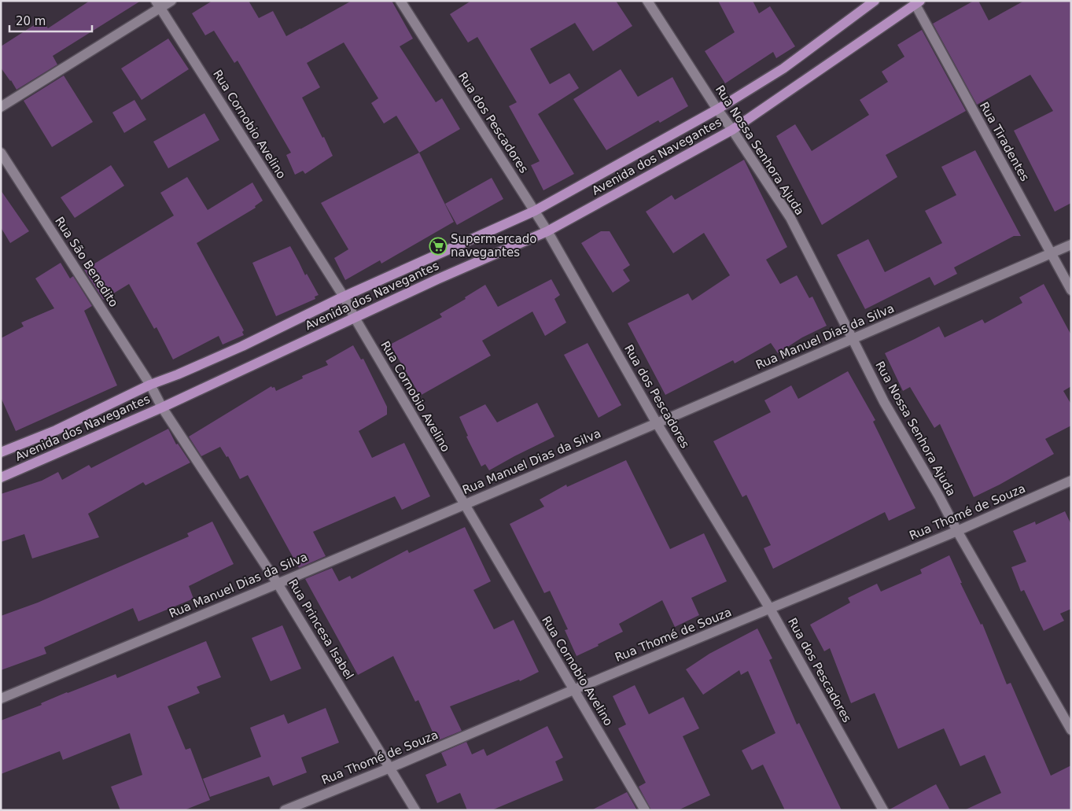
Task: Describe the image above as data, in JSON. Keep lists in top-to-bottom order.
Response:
{
  "streets": {
    "main road": ["Avenida dos Navegantes"],
    "street": [
      "Rua dos Pescadores",
      "Rua Cornobio Avelino",
      "Rua Tiradentes",
      "Rua Nossa Senhora Ajuda",
      "Rua São Benedito",
      "Rua Manuel Dias da Silva",
      "Rua Thomé de Souza",
      "Rua Princesa Isabel"
    ]
  },
  "crossings": [
    ["Rua dos Pescadores", "Avenida dos Navegantes"],
    ["Rua dos Pescadores", "Rua Manuel Dias da Silva"],
    ["Rua dos Pescadores", "Rua Thomé de Souza"],
    ["Rua Cornobio Avelino", "Avenida dos Navegantes"],
    ["Rua Cornobio Avelino", "Rua Manuel Dias da Silva"],
    ["Rua Cornobio Avelino", "Rua Thomé de Souza"],
    ["Rua Tiradentes", "Avenida dos Navegantes"],
    ["Rua Tiradentes", "Rua Manuel Dias da Silva"],
    ["Rua Nossa Senhora Ajuda", "Avenida dos Navegantes"],
    ["Rua Nossa Senhora Ajuda", "Rua Manuel Dias da Silva"],
    ["Rua Nossa Senhora Ajuda", "Rua Thomé de Souza"],
    ["Avenida dos Navegantes", "Rua São Benedito"],
    ["Avenida dos Navegantes", "Rua Princesa Isabel"],
    ["Rua São Benedito", "Rua Princesa Isabel"],
    ["Rua Manuel Dias da Silva", "Rua Princesa Isabel"],
    ["Rua Thomé de Souza", "Rua Princesa Isabel"]
  ],
  "places": {
    "supermarket": ["Supermercado navegantes"]
  },
  "scale_bar": "20 m"
}
